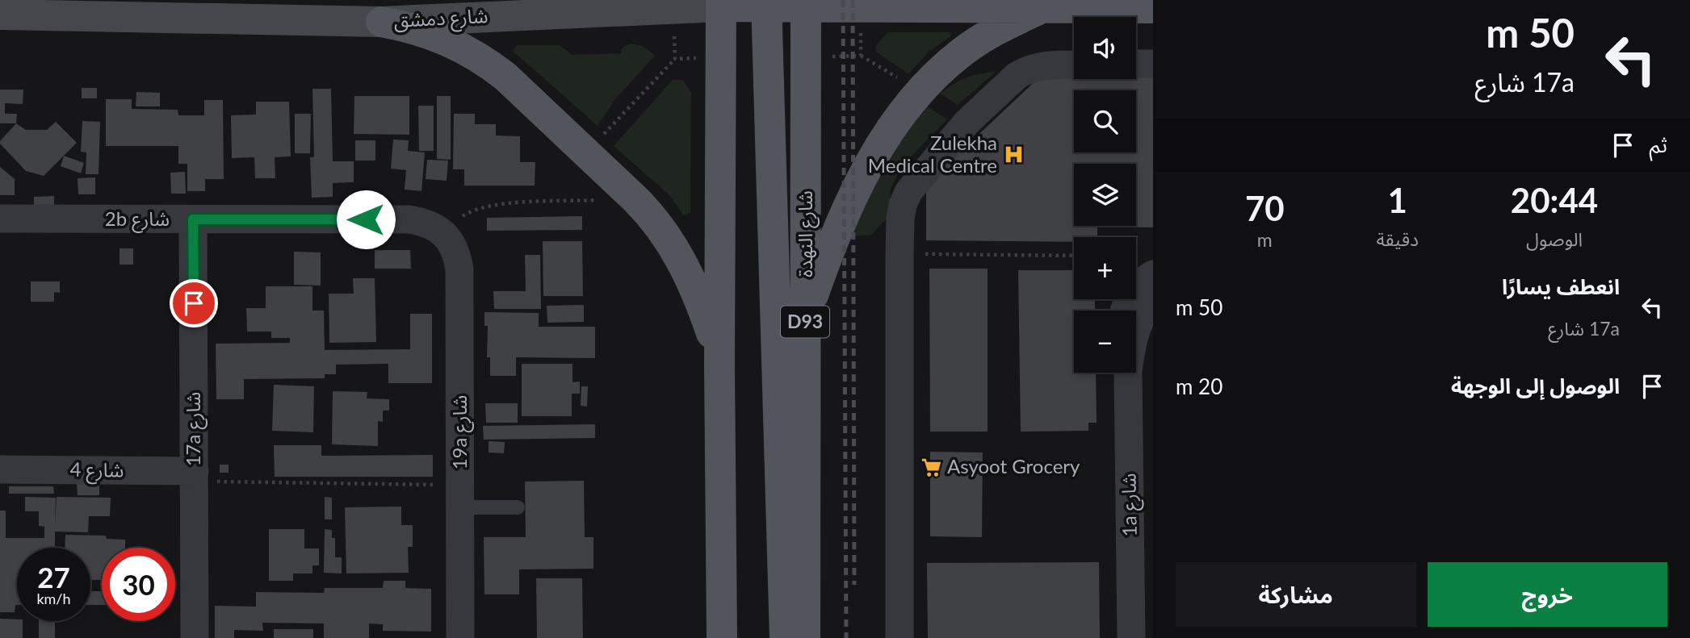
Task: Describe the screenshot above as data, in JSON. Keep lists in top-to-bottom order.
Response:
{
  "streets": {
    "main road": ["شارع دمشق", "شارع النهدة", "D93"],
    "street": [
      "2b شارع",
      "17a شارع",
      "19a شارع",
      "شارع 4",
      "1a شارع"
    ]
  },
  "crossings": [
    ["شارع دمشق", "شارع النهدة"],
    ["2b شارع", "17a شارع"],
    ["2b شارع", "19a شارع"],
    ["17a شارع", "شارع 4"]
  ],
  "places": {
    "hospital": ["Zulekha Medical Centre"],
    "supermarket": ["Asyoot Grocery"]
  },
  "page": {
    "turn": ["50 m", "17a شارع"],
    "map_buttons": ["+", "−"],
    "then": "ثم",
    "eta": [
      "20:44",
      "الوصول",
      "1",
      "دقيقة",
      "70",
      "m"
    ],
    "list": [
      {
        "name": "انعطف يسارًا",
        "note": "17a شارع",
        "value": "50 m"
      },
      {
        "name": "الوصول إلى الوجهة",
        "value": "20 m"
      }
    ],
    "speed": "27 km/h",
    "limit": "30",
    "buttons": ["خروج", "مشاركة"]
  }
}
